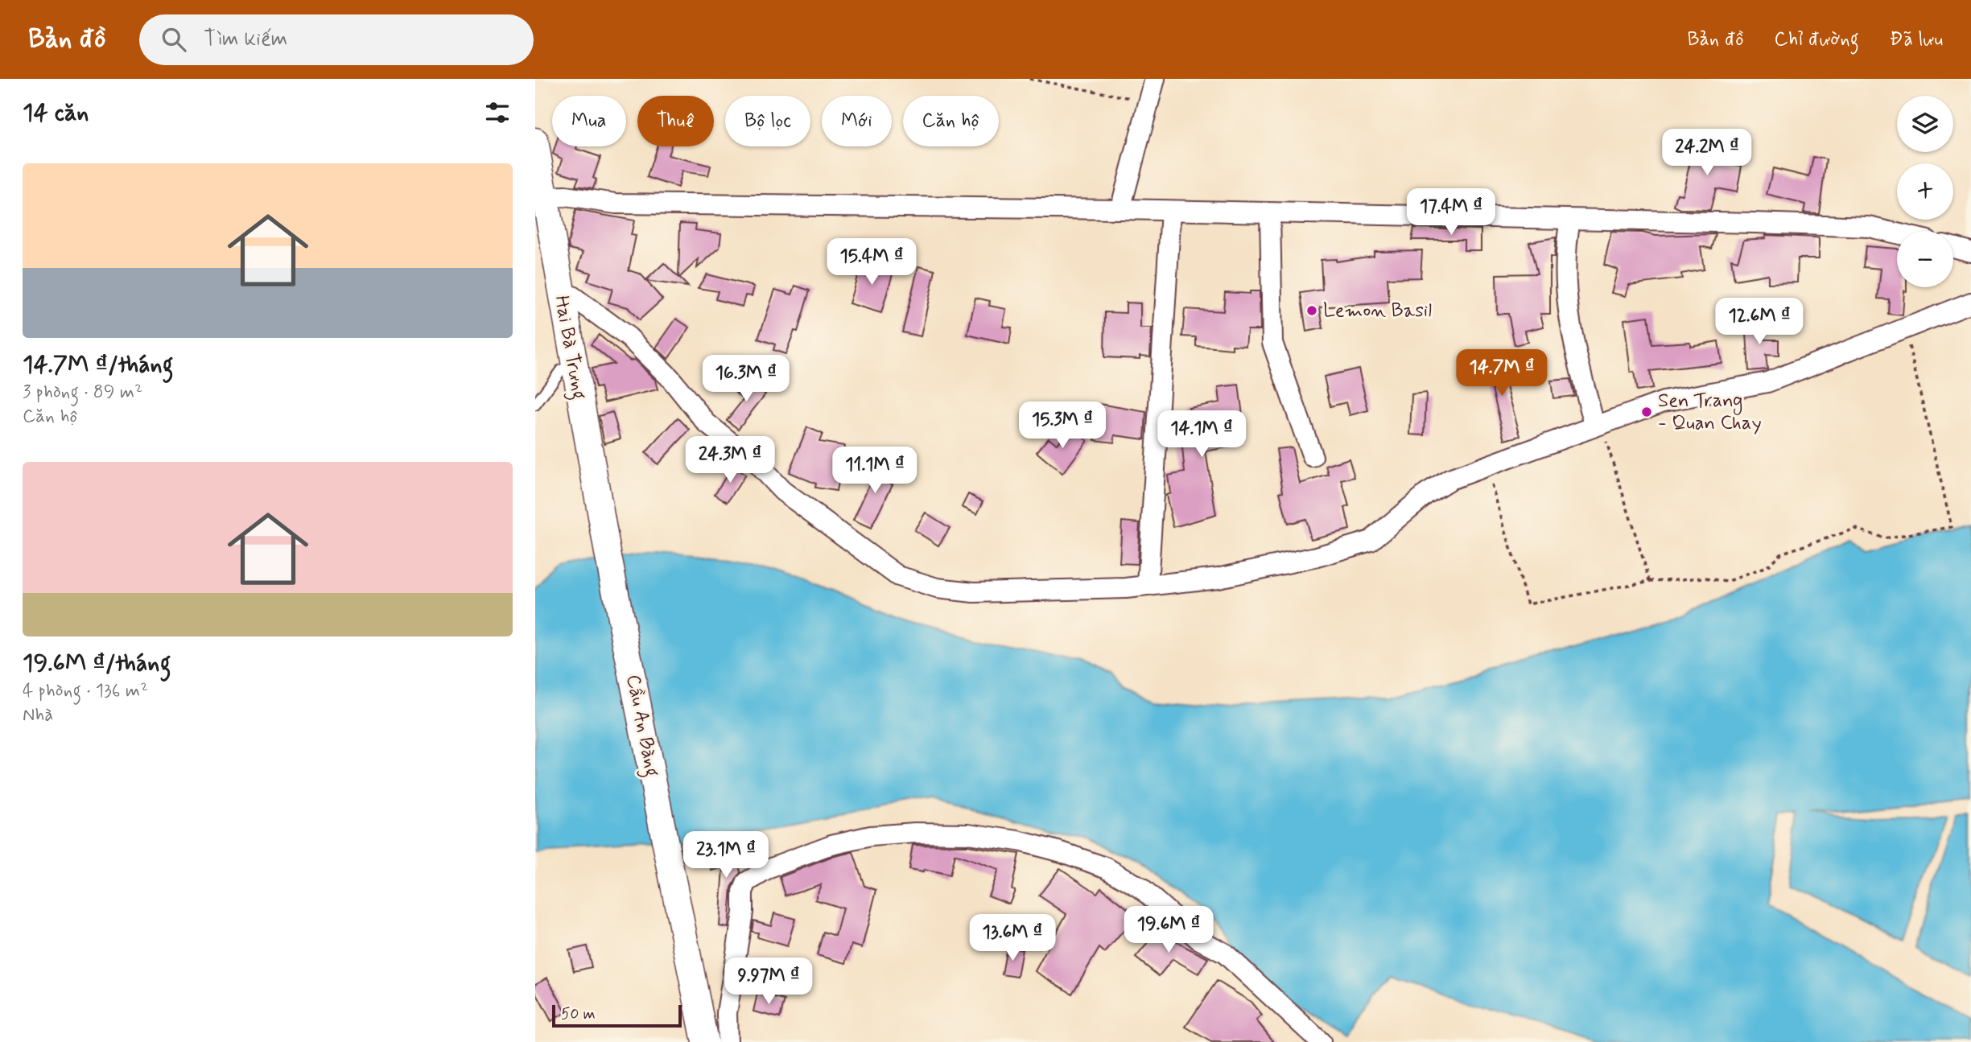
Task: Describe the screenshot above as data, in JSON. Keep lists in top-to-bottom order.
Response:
{
  "streets": {
    "street": ["Hai Bà Trưng", "Cầu An Bàng"]
  },
  "crossings": [
    ["Hai Bà Trưng", "Cầu An Bàng"]
  ],
  "places": ["Lemon Basil", "Sen Trang - Quan Chay"],
  "scale_bar": "50 m",
  "page": {
    "header": "Bản đồ",
    "search": "Tìm kiếm",
    "nav": ["Bản đồ", "Chỉ đường", "Đã lưu"],
    "heading": "14 căn",
    "map_buttons": ["+", "−"],
    "chip": [
      "Mua",
      "Thuê",
      "Bộ lọc",
      "Mới",
      "Căn hộ"
    ],
    "price": [
      "24.2M ₫",
      "17.4M ₫",
      "15.4M ₫",
      "12.6M ₫",
      "14.7M ₫",
      "16.3M ₫",
      "15.3M ₫",
      "14.1M ₫",
      "24.3M ₫",
      "11.1M ₫",
      "23.1M ₫",
      "19.6M ₫",
      "13.6M ₫",
      "9.97M ₫"
    ],
    "list": [
      {
        "name": "14.7M ₫/tháng",
        "note": "3 phòng · 89 m² · Căn hộ"
      },
      {
        "name": "19.6M ₫/tháng",
        "note": "4 phòng · 136 m² · Nhà"
      }
    ],
    "scale": "50 m"
  }
}
